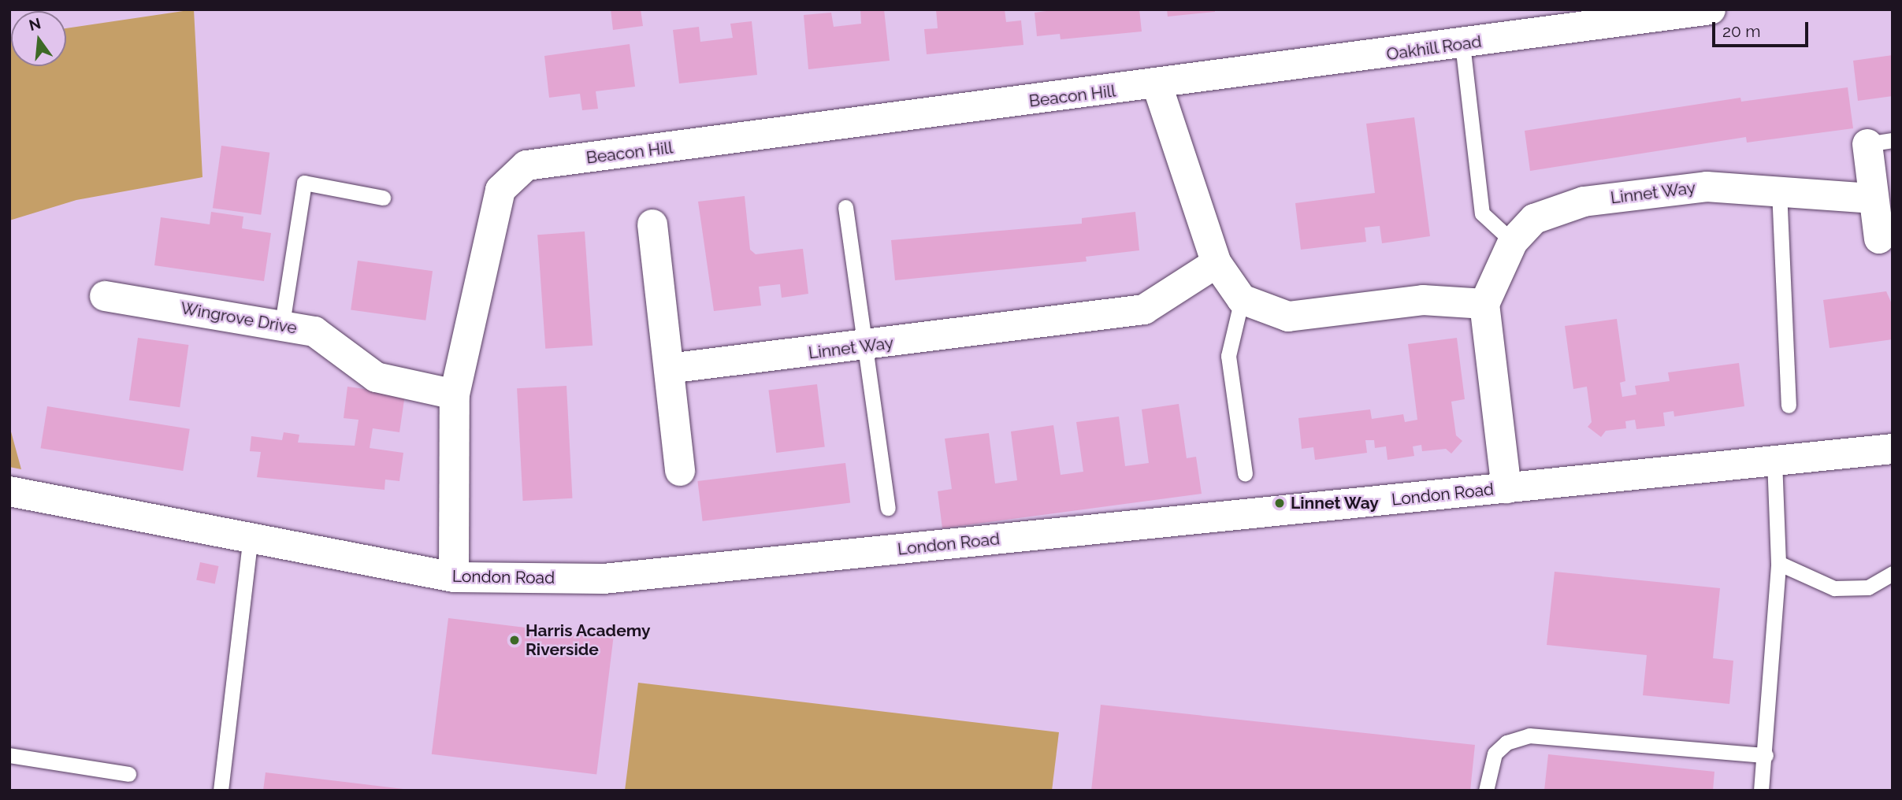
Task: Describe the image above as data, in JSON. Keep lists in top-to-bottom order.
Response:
{
  "streets": {
    "street": [
      "Oakhill Road",
      "Beacon Hill",
      "Linnet Way",
      "Wingrove Drive",
      "London Road"
    ]
  },
  "crossings": [
    ["Oakhill Road", "Beacon Hill"],
    ["Beacon Hill", "Wingrove Drive"],
    ["Beacon Hill", "London Road"]
  ],
  "places": ["Linnet Way", "Harris Academy Riverside"],
  "scale_bar": "20 m",
  "north": "top"
}
